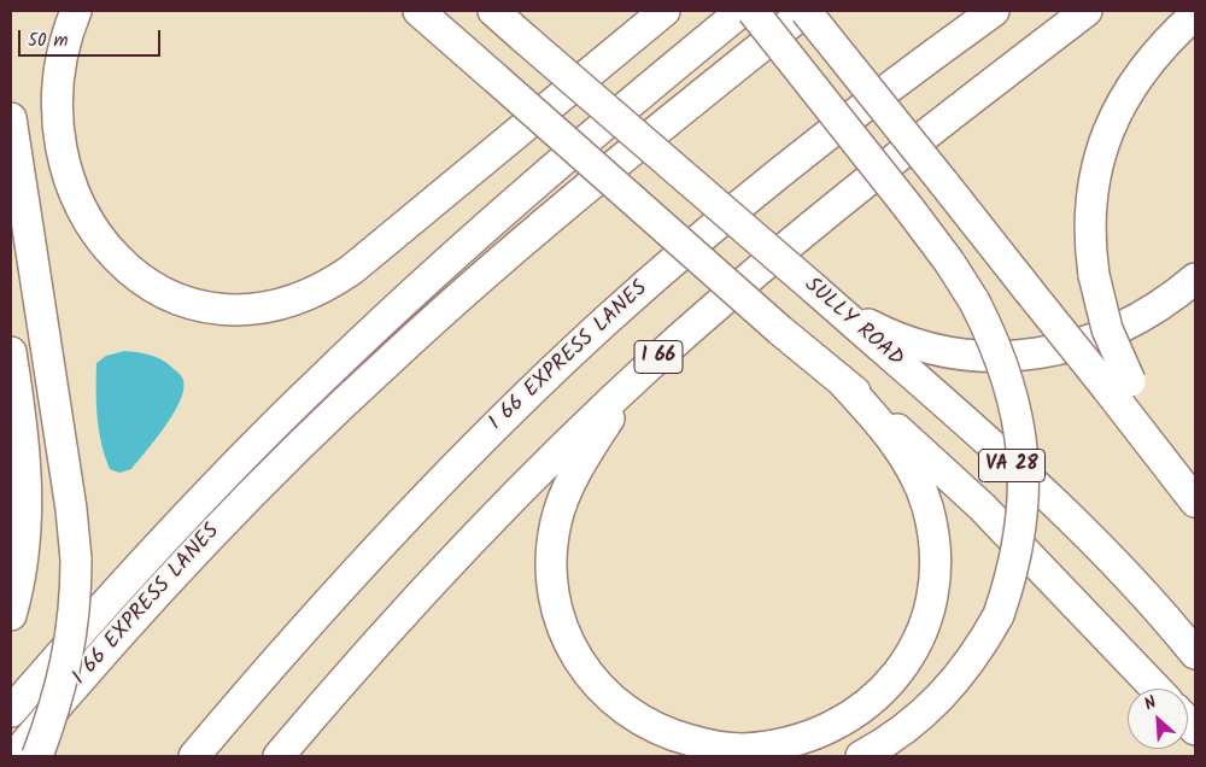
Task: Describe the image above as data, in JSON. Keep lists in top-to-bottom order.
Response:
{
  "streets": {
    "highway": [
      "SULLY ROAD",
      "I 66 EXPRESS LANES",
      "I 66",
      "VA 28"
    ]
  },
  "scale_bar": "50 m",
  "north": "top left"
}
